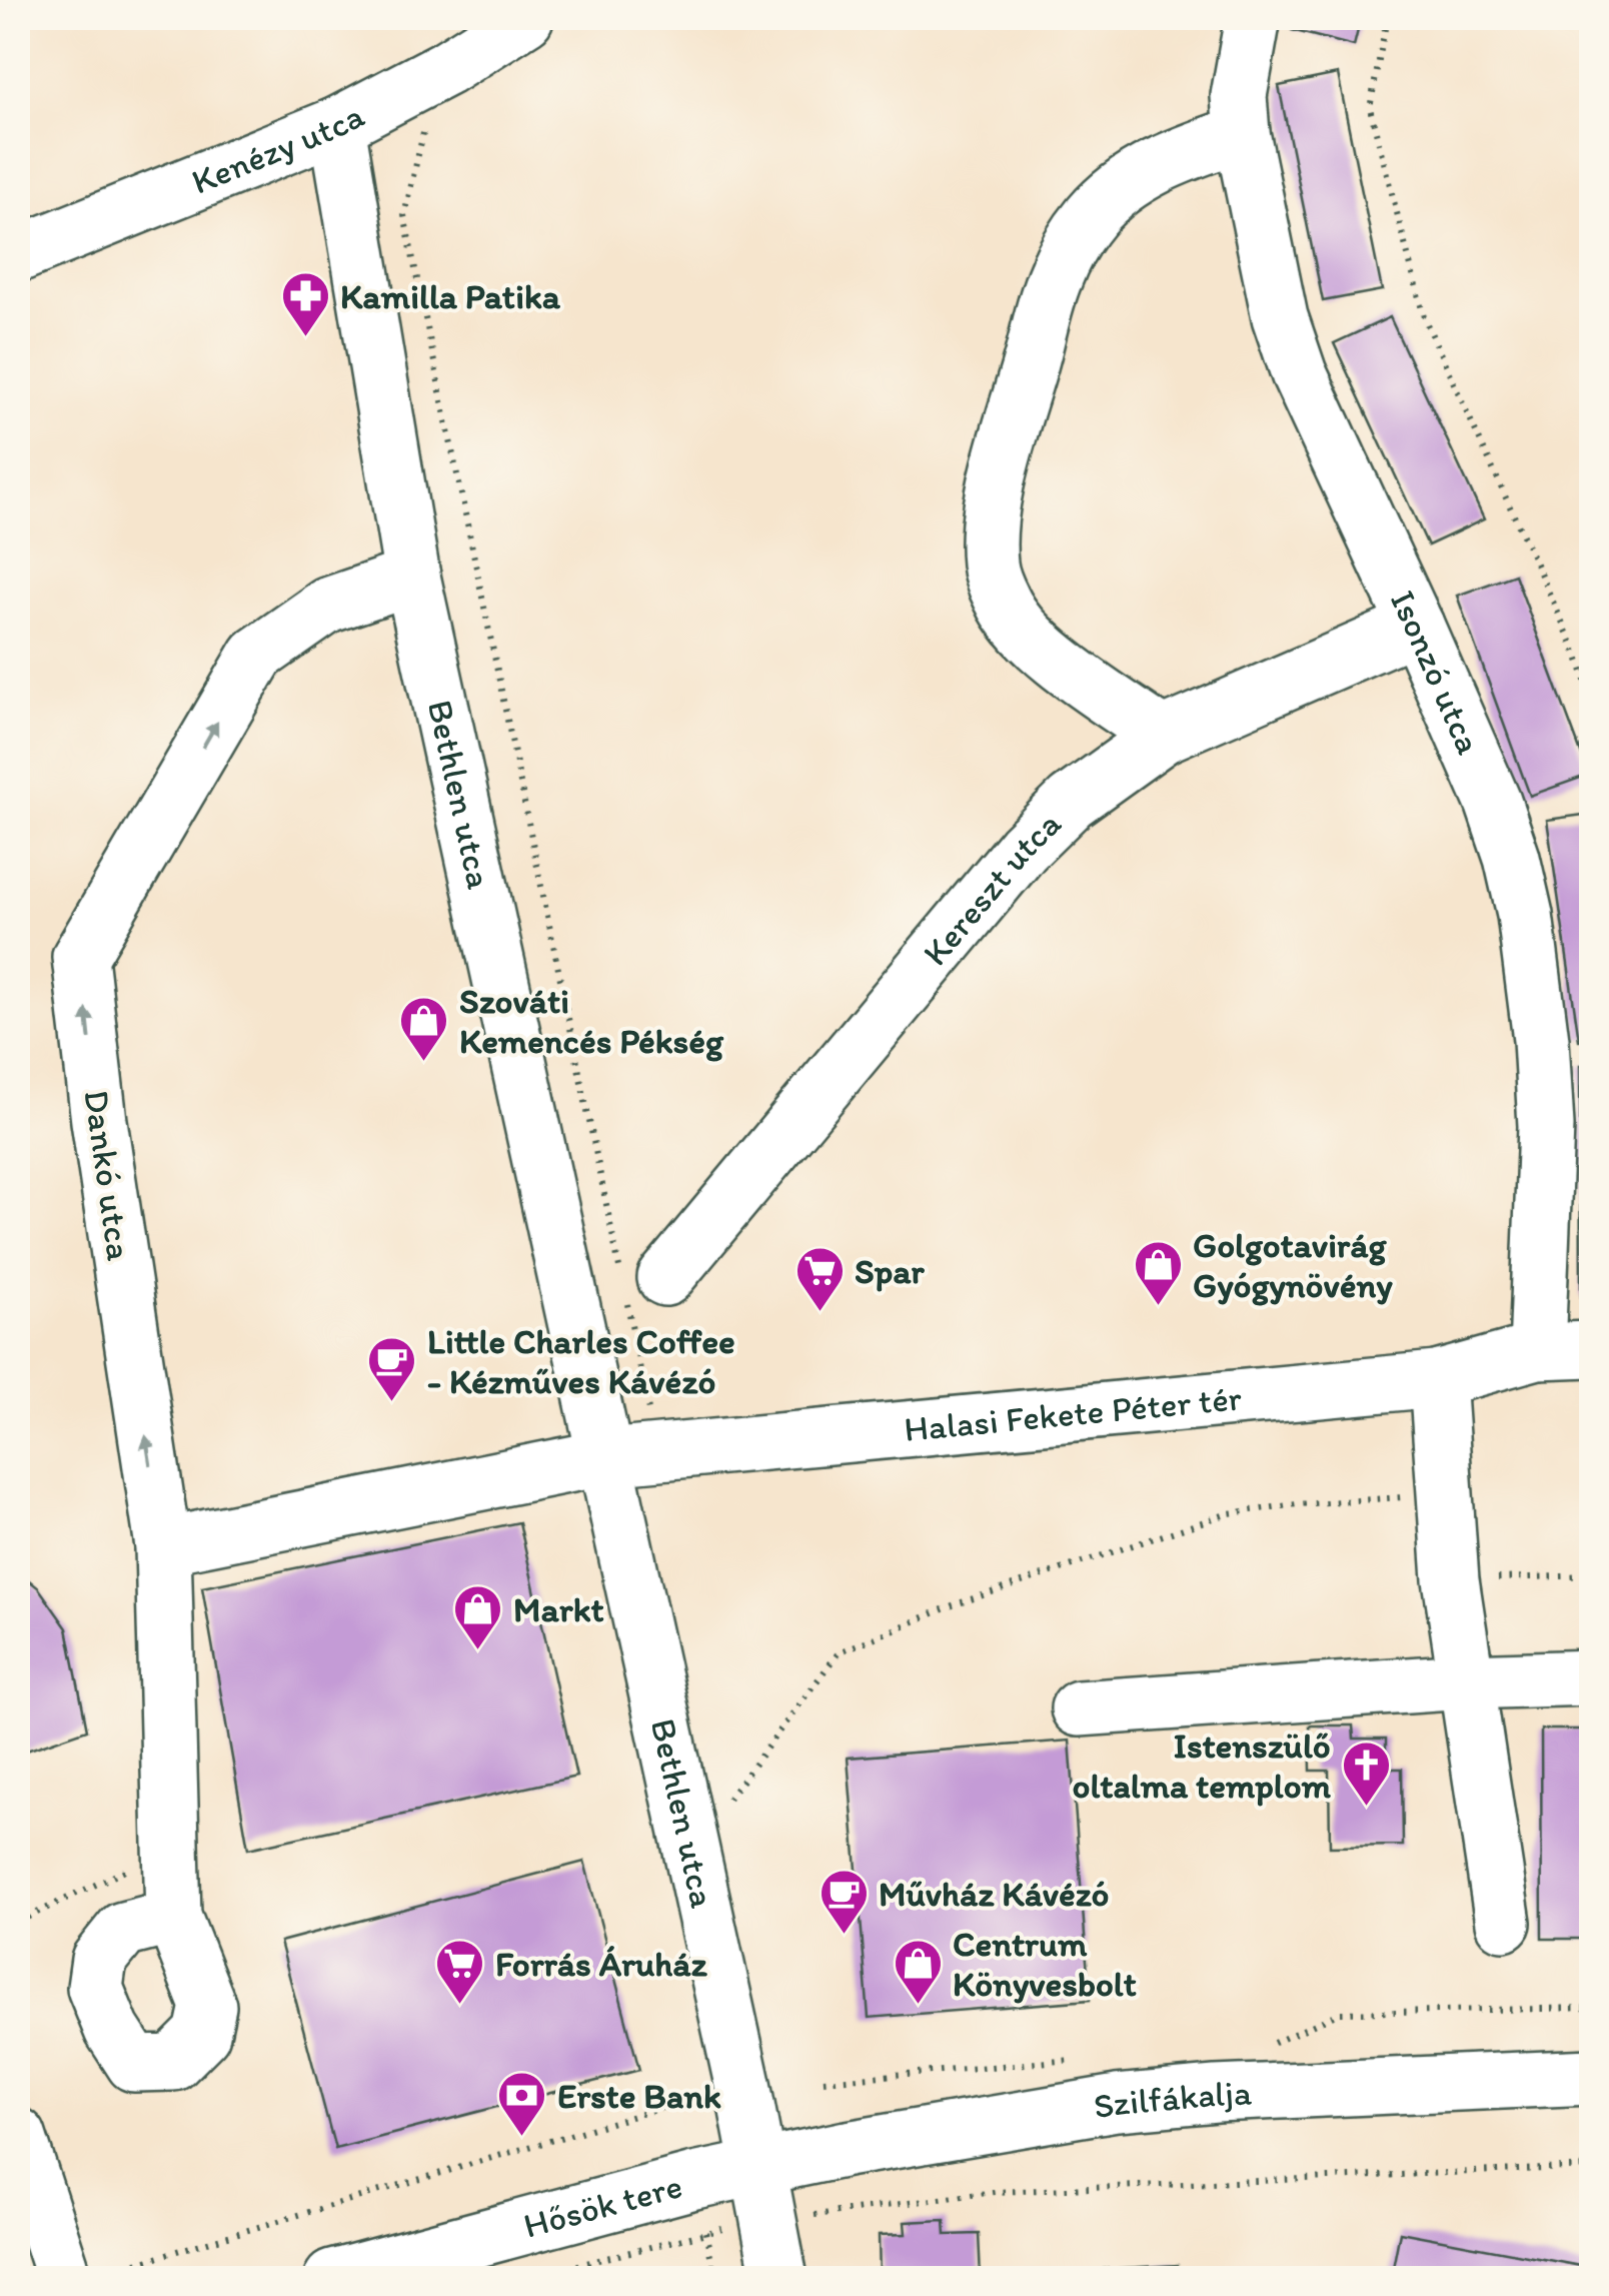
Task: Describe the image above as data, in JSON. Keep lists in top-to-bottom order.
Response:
{
  "streets": {
    "street": [
      "Kenézy utca",
      "Isonzó utca",
      "Bethlen utca",
      "Kereszt utca",
      "Dankó utca",
      "Halasi Fekete Péter tér",
      "Szilfákalja",
      "Hősök tere"
    ]
  },
  "crossings": [
    ["Kenézy utca", "Bethlen utca"],
    ["Isonzó utca", "Kereszt utca"],
    ["Isonzó utca", "Halasi Fekete Péter tér"],
    ["Bethlen utca", "Dankó utca"],
    ["Bethlen utca", "Halasi Fekete Péter tér"],
    ["Bethlen utca", "Szilfákalja"],
    ["Bethlen utca", "Hősök tere"],
    ["Szilfákalja", "Hősök tere"]
  ],
  "one_way": ["Dankó utca"],
  "places": {
    "pharmacy": ["Kamilla Patika"],
    "shop": [
      "Szováti Kemencés Pékség",
      "Golgotavirág Gyógynövény",
      "Markt",
      "Centrum Könyvesbolt"
    ],
    "supermarket": ["Spar", "Forrás Áruház"],
    "cafe": ["Little Charles Coffee - Kézműves Kávézó", "Művház Kávézó"],
    "church": ["Istenszülő oltalma templom"],
    "bank": ["Erste Bank"]
  }
}
